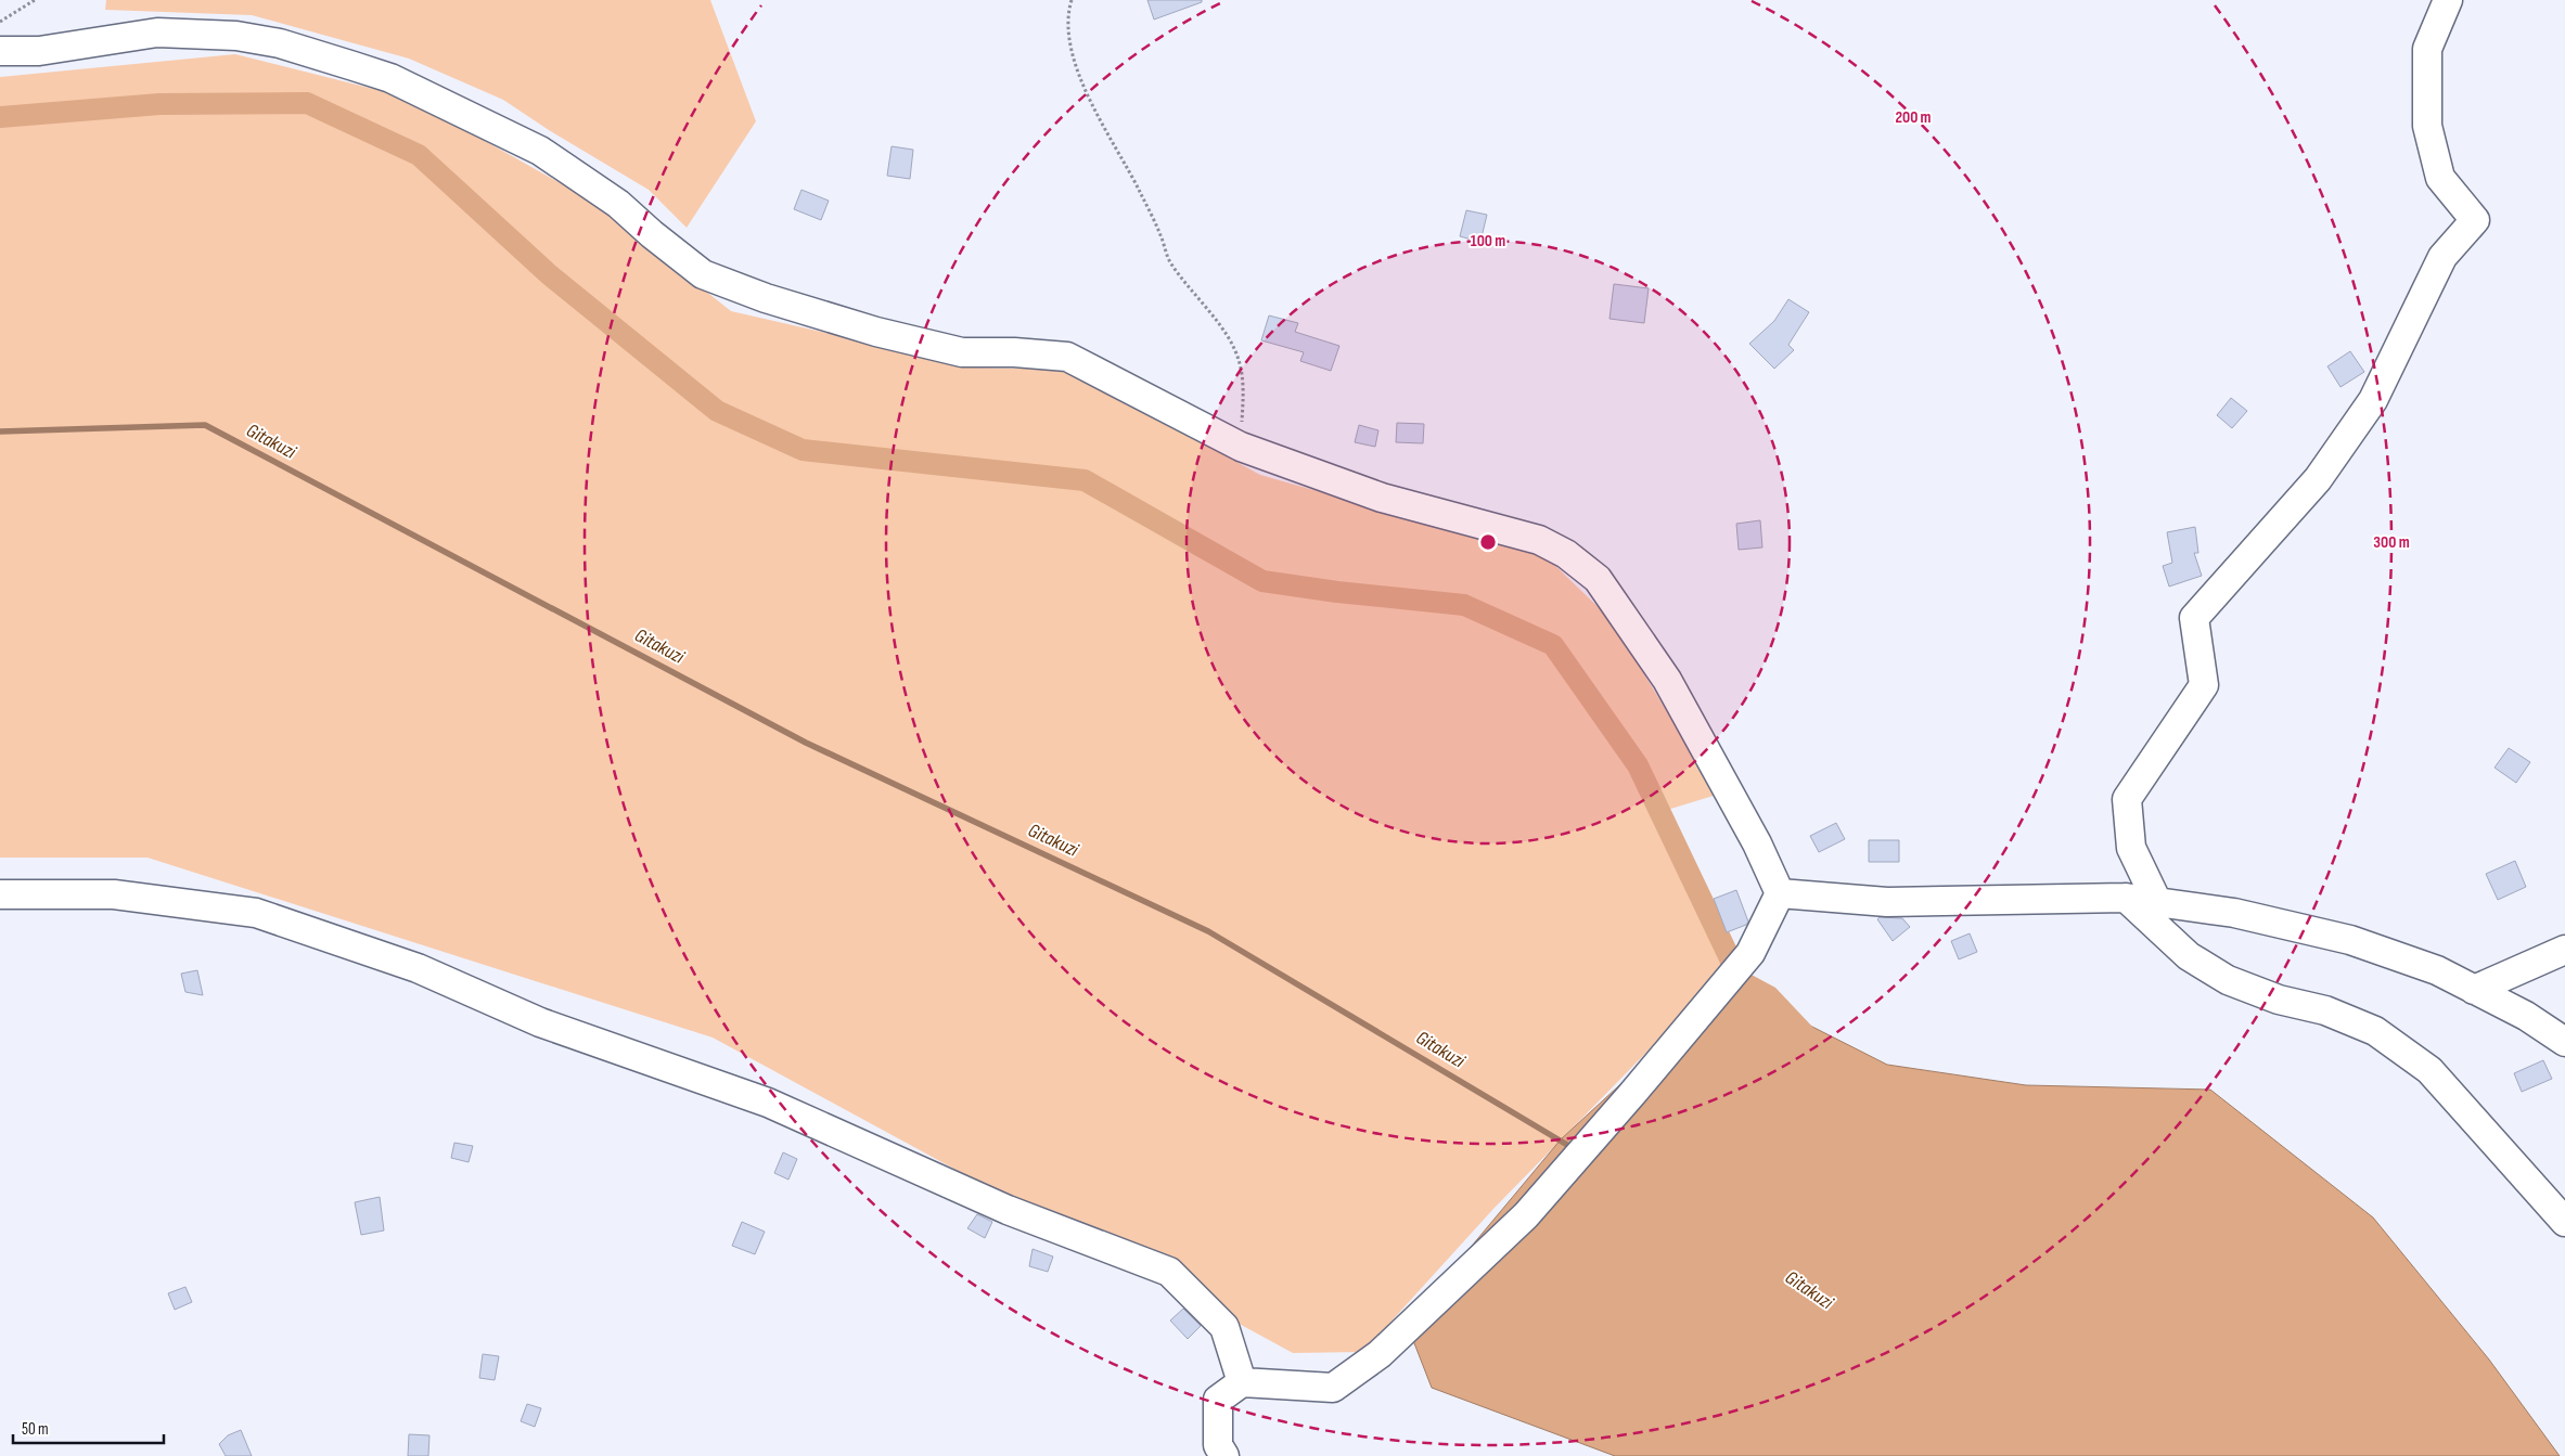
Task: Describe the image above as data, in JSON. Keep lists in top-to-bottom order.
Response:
{
  "water": ["Gitakuzi"],
  "scale_bar": "50 m",
  "rings": ["200 m", "100 m", "300 m"]
}
